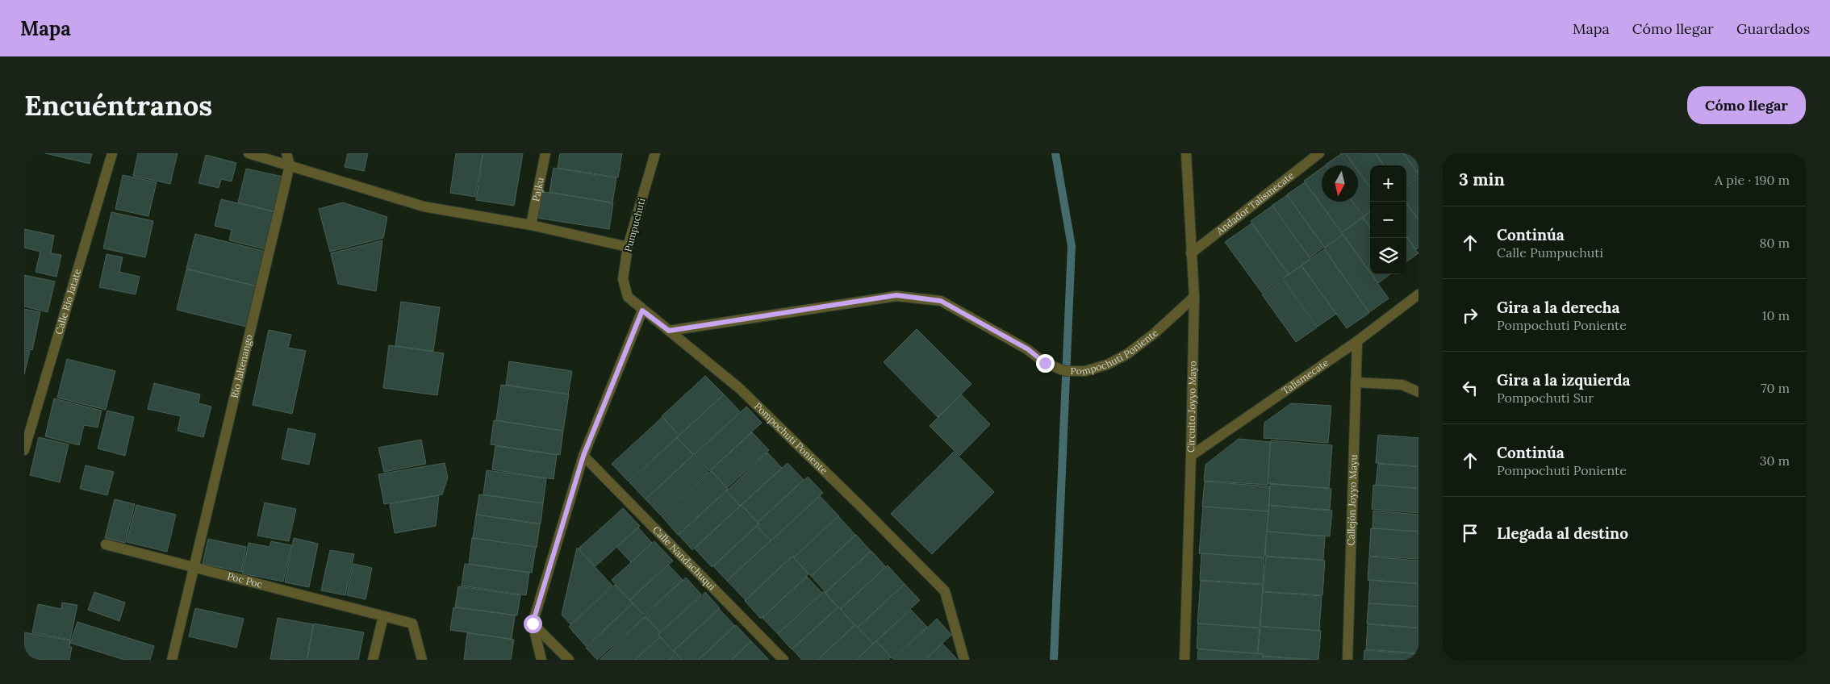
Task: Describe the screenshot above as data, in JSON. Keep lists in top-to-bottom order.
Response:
{
  "streets": {
    "street": [
      "Pajku",
      "Andador Talismecate",
      "Pumpuchuti",
      "Calle Río Jatate",
      "Pompochuti Poniente",
      "Río Jaltenango",
      "Talismecate",
      "Circuito Joyyo Mayo",
      "Callejón Joyyo Mayu",
      "Calle Nandachuqui",
      "Poc Poc"
    ]
  },
  "crossings": [
    ["Andador Talismecate", "Circuito Joyyo Mayo"],
    ["Pumpuchuti", "Pompochuti Poniente"],
    ["Pompochuti Poniente", "Circuito Joyyo Mayo"],
    ["Río Jaltenango", "Poc Poc"],
    ["Talismecate", "Circuito Joyyo Mayo"],
    ["Talismecate", "Callejón Joyyo Mayu"]
  ],
  "north": "bottom",
  "page": {
    "header": "Mapa",
    "nav": ["Mapa", "Cómo llegar", "Guardados"],
    "buttons": "Cómo llegar",
    "title": "Encuéntranos",
    "heading": ["3 min", "A pie · 190 m"],
    "map_buttons": ["+", "−"],
    "list": [
      ["Continúa", "Calle Pumpuchuti", "80 m"],
      ["Gira a la derecha", "Pompochuti Poniente", "10 m"],
      ["Gira a la izquierda", "Pompochuti Sur", "70 m"],
      ["Continúa", "Pompochuti Poniente", "30 m"],
      "Llegada al destino"
    ]
  }
}
